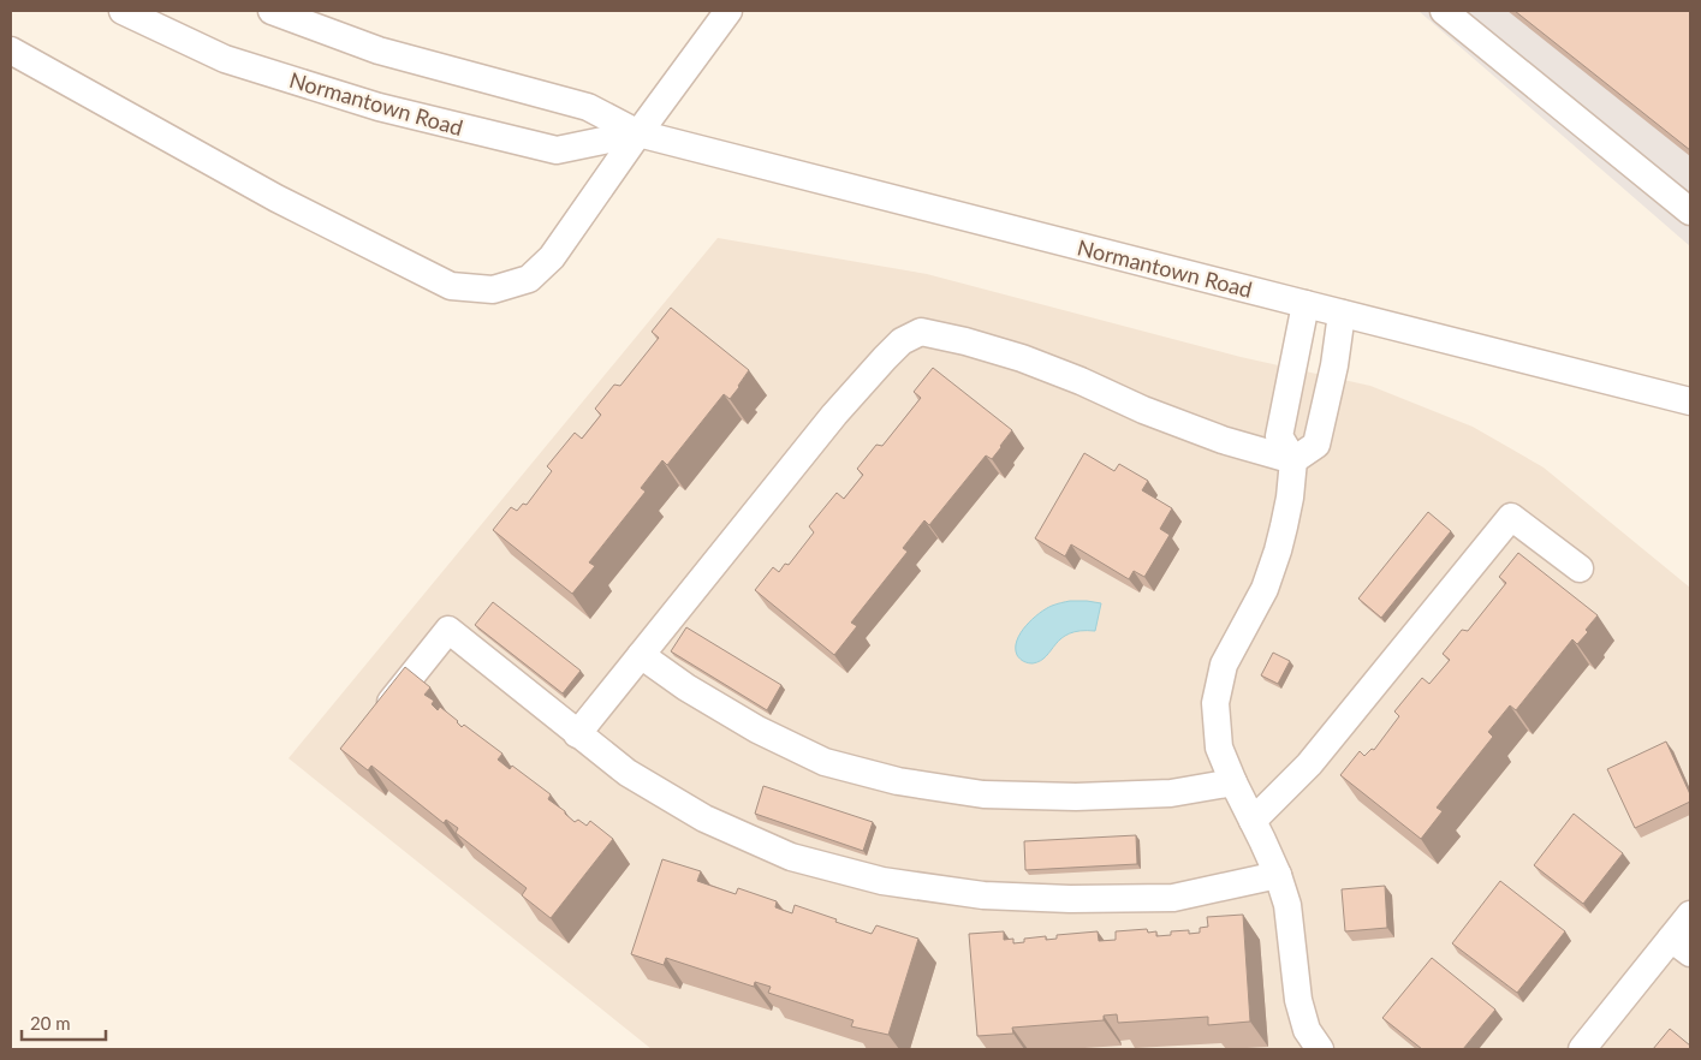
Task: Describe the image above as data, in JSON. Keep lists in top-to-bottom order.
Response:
{
  "streets": {
    "street": ["Normantown Road"]
  },
  "scale_bar": "20 m"
}
